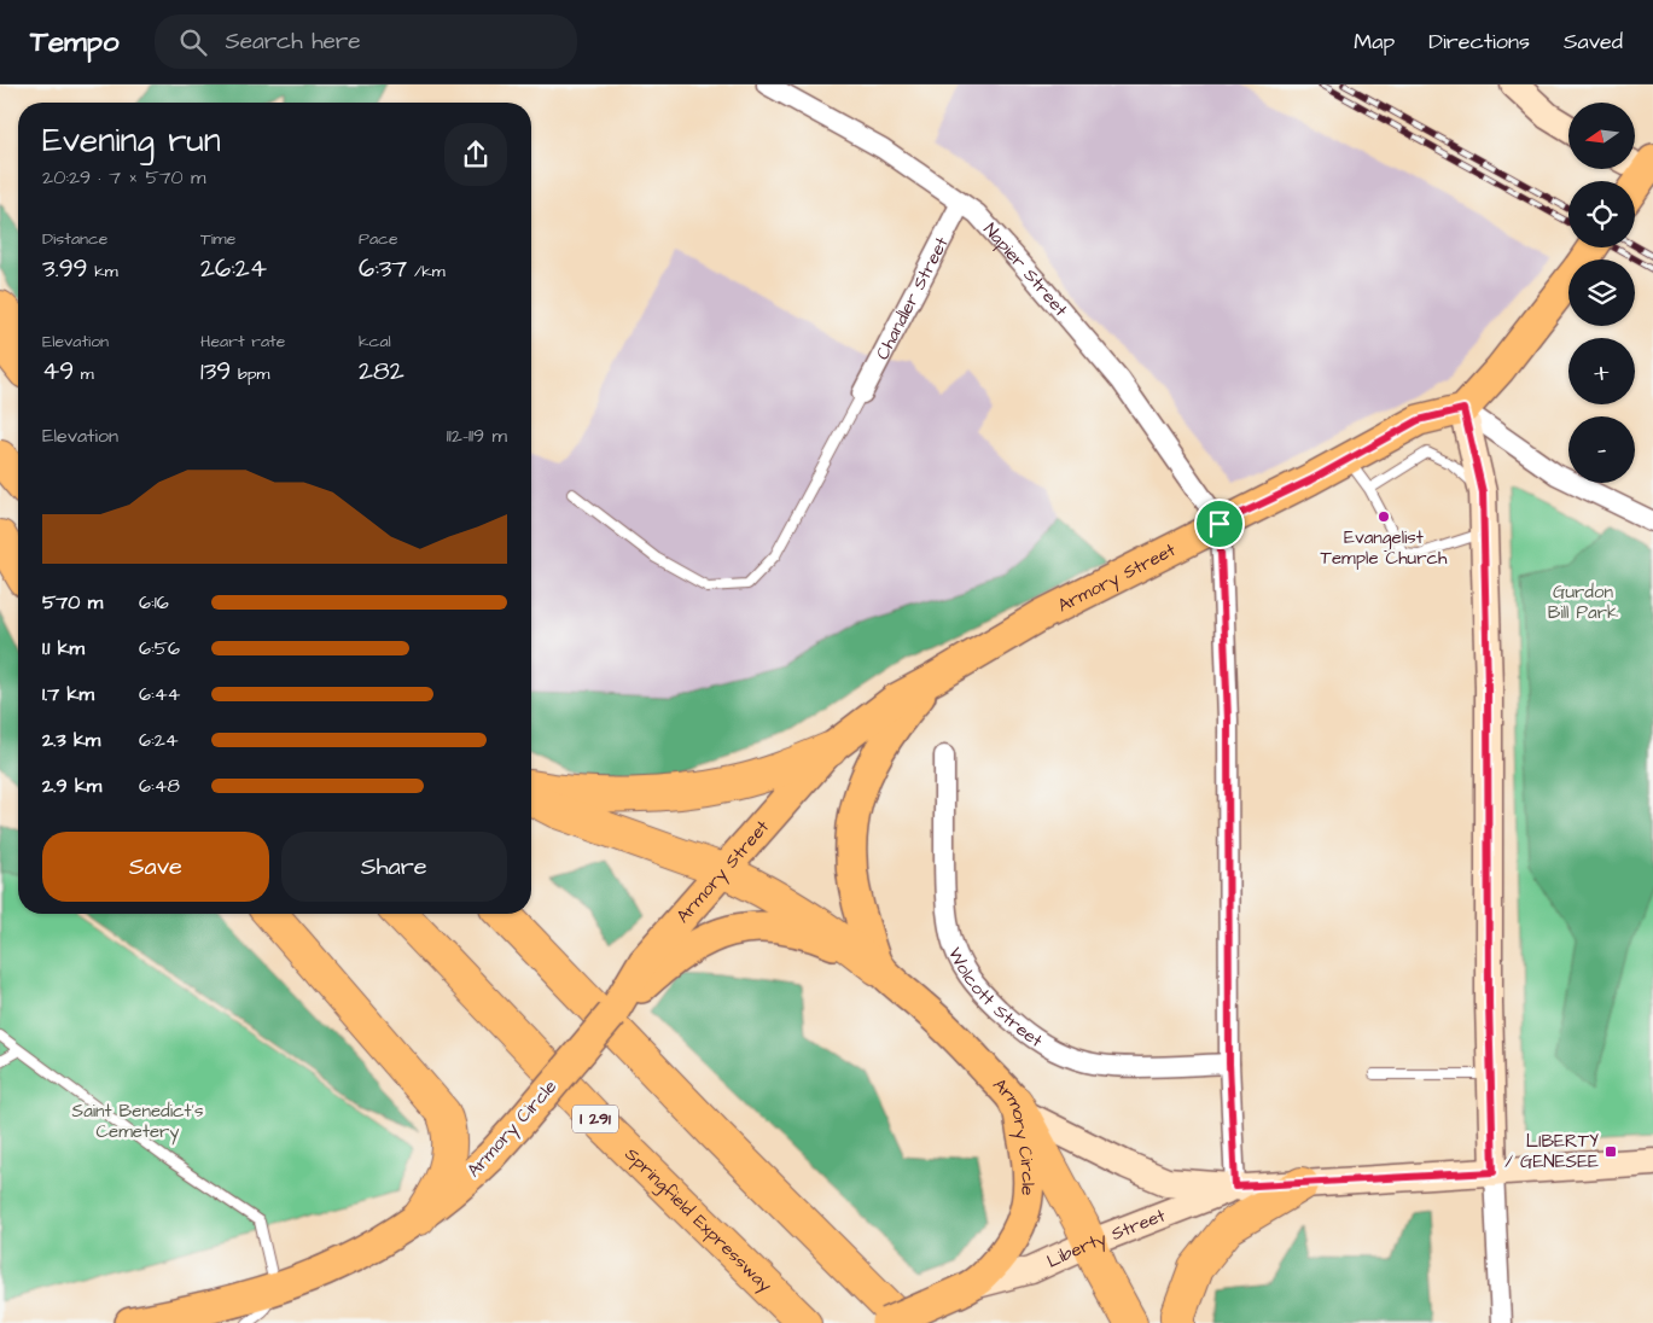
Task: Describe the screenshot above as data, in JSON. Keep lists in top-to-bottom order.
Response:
{
  "streets": {
    "highway": ["I 291", "Springfield Expressway"],
    "main road": ["Armory Street", "Armory Circle", "Liberty Street"],
    "street": ["Napier Street", "Chandler Street", "Wolcott Street"]
  },
  "crossings": [
    ["Napier Street", "Chandler Street"],
    ["Napier Street", "Armory Street"],
    ["Armory Street", "Armory Circle"],
    ["Armory Circle", "Liberty Street"]
  ],
  "parks": ["Gurdon Bill Park", "Saint Benedict's Cemetery"],
  "places": {
    "other": ["Evangelist Temple Church"],
    "transit": ["LIBERTY / GENESEE"]
  },
  "north": "left",
  "page": {
    "header": "Tempo",
    "search": "Search here",
    "nav": ["Map", "Directions", "Saved"],
    "map_buttons": ["+", "−"],
    "heading": ["Evening run", "20:29 · 7 × 570 m"],
    "stats": [
      ["Distance", "3.99 km"],
      ["Time", "26:24"],
      ["Pace", "6:37 /km"],
      ["Elevation", "49 m"],
      ["Heart rate", "139 bpm"],
      ["kcal", "282"]
    ],
    "chart": ["Elevation", "112–119 m"],
    "list": [
      {
        "name": "570 m",
        "note": "6:16"
      },
      {
        "name": "1.1 km",
        "note": "6:56"
      },
      {
        "name": "1.7 km",
        "note": "6:44"
      },
      {
        "name": "2.3 km",
        "note": "6:24"
      },
      {
        "name": "2.9 km",
        "note": "6:48"
      }
    ],
    "buttons": ["Save", "Share"]
  }
}
